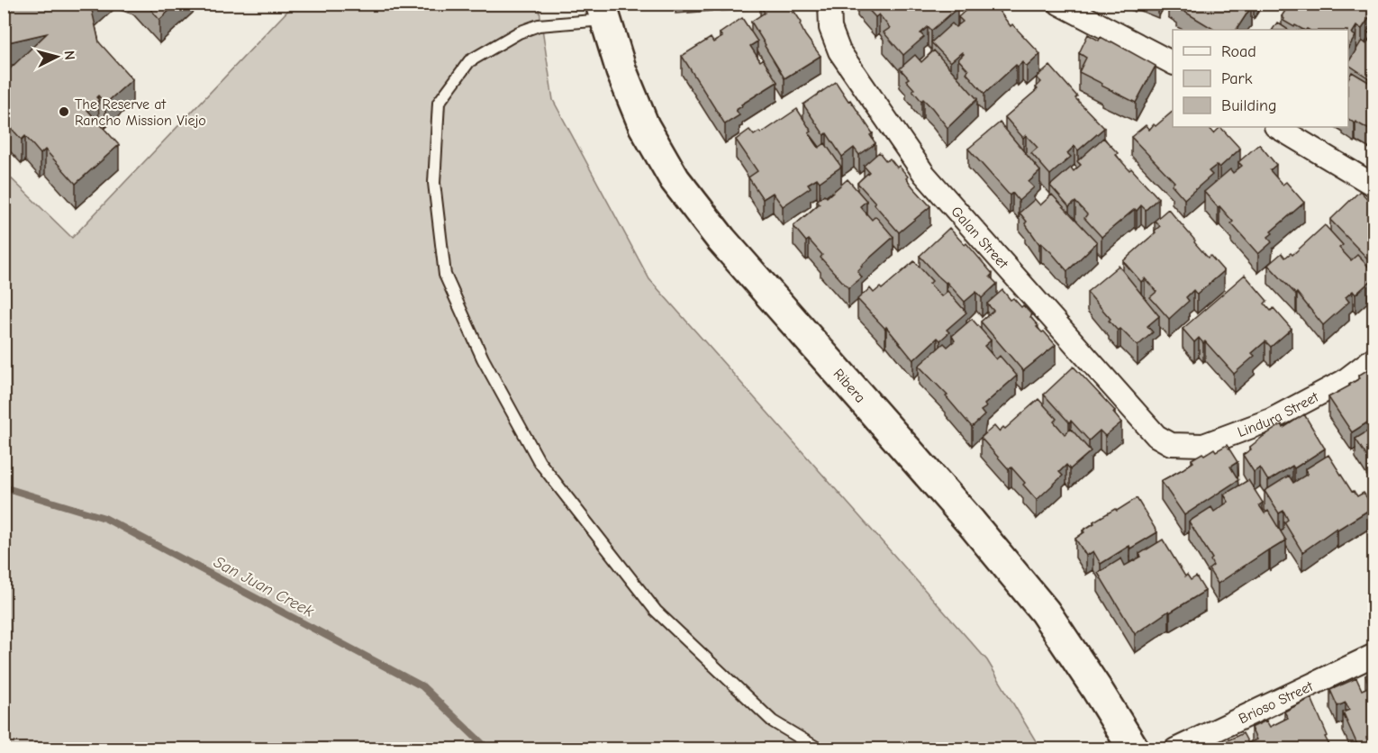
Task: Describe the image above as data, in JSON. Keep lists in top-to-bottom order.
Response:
{
  "streets": {
    "street": [
      "Galan Street",
      "Ribera",
      "Lindura Street",
      "Brioso Street"
    ]
  },
  "crossings": [
    ["Galan Street", "Lindura Street"]
  ],
  "water": ["San Juan Creek"],
  "places": ["The Reserve at Rancho Mission Viejo"],
  "legend": ["Road", "Park", "Building"],
  "north": "right"
}
